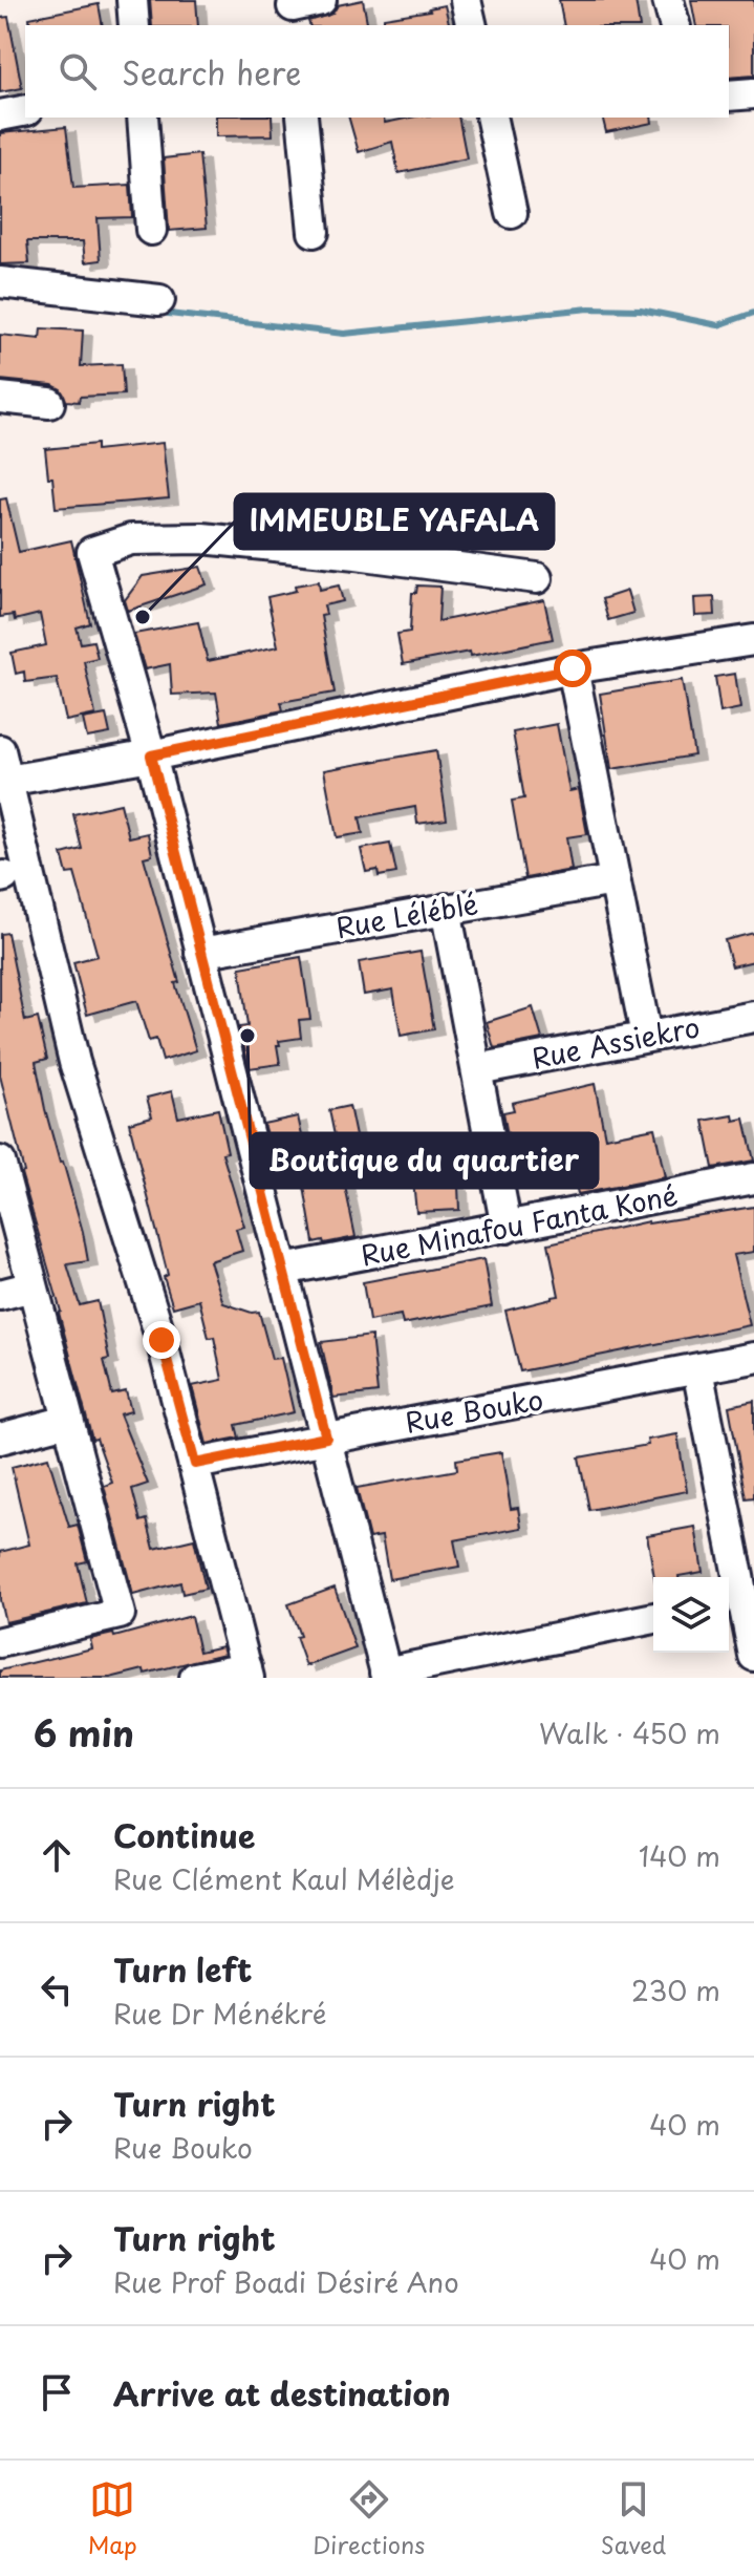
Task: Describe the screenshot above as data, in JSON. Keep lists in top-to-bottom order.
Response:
{
  "streets": {
    "street": [
      "Rue Léléblé",
      "Rue Assiekro",
      "Rue Minafou Fanta Koné",
      "Rue Bouko"
    ]
  },
  "places": ["IMMEUBLE YAFALA", "Boutique du quartier"],
  "page": {
    "search": "Search here",
    "heading": ["6 min", "Walk · 450 m"],
    "list": [
      ["Continue", "Rue Clément Kaul Mélèdje", "140 m"],
      ["Turn left", "Rue Dr Ménékré", "230 m"],
      ["Turn right", "Rue Bouko", "40 m"],
      ["Turn right", "Rue Prof Boadi Désiré Ano", "40 m"],
      "Arrive at destination"
    ],
    "nav": ["Map", "Directions", "Saved"]
  }
}
